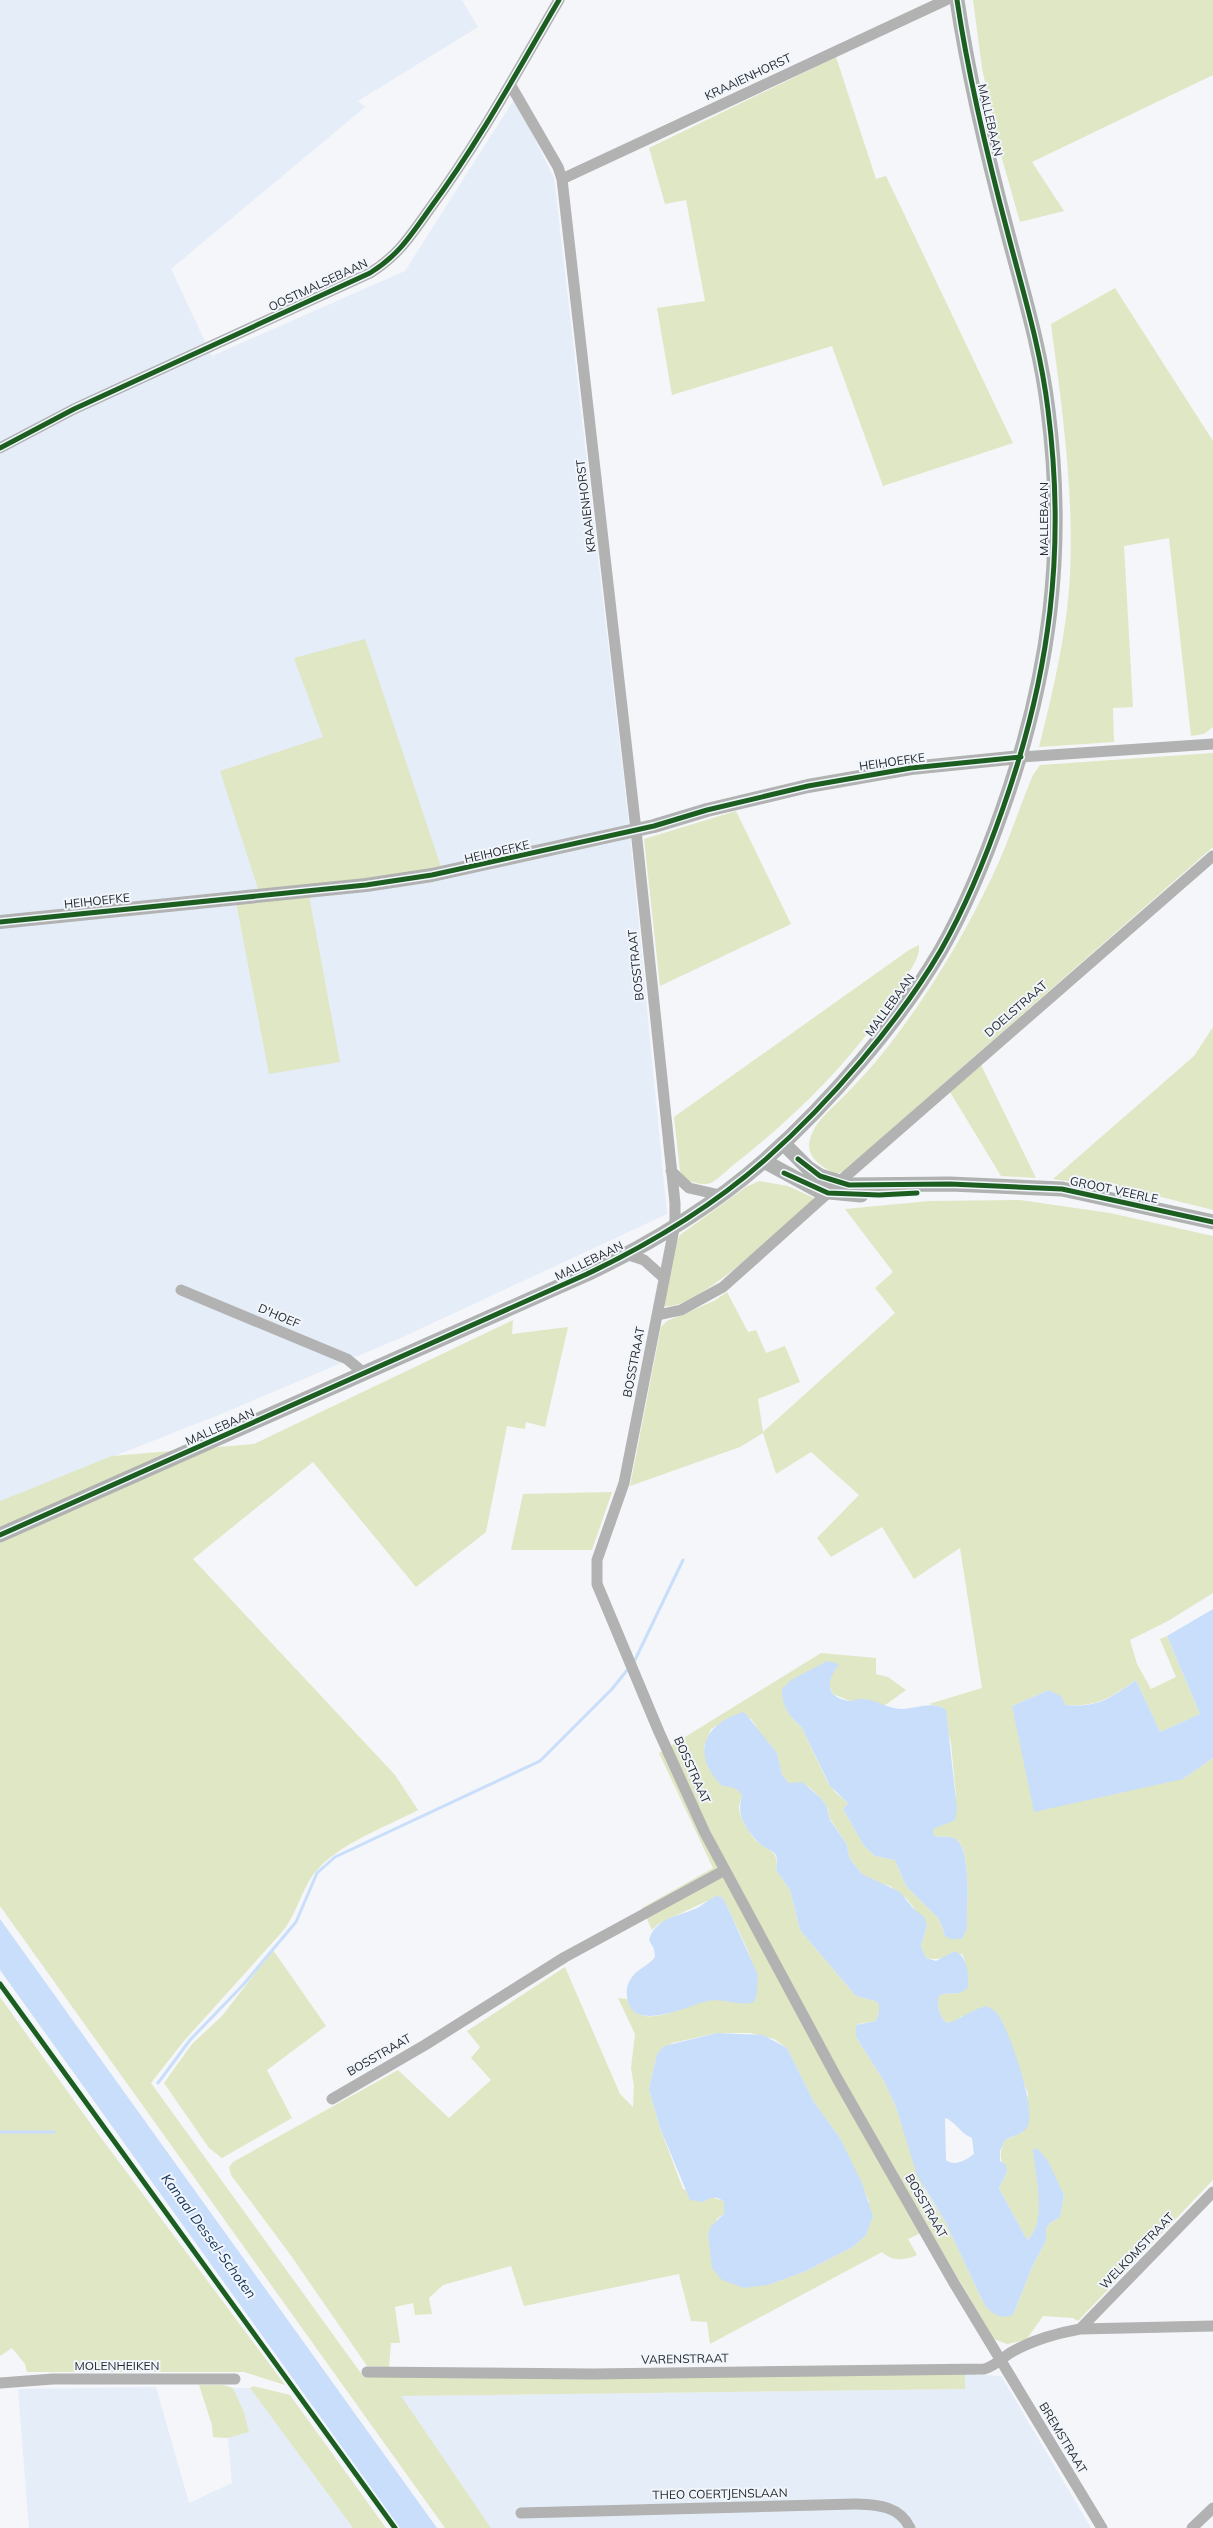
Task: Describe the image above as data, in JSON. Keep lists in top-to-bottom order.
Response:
{
  "streets": {
    "main road": ["MALLEBAAN", "GROOT VEERLE"],
    "street": [
      "KRAAIENHORST",
      "OOSTMALSEBAAN",
      "HEIHOEFKE",
      "BOSSTRAAT",
      "DOELSTRAAT",
      "D'HOEF",
      "WELKOMSTRAAT",
      "VARENSTRAAT",
      "MOLENHEIKEN",
      "BREMSTRAAT",
      "THEO COERTJENSLAAN"
    ]
  },
  "crossings": [
    ["KRAAIENHORST", "OOSTMALSEBAAN"],
    ["KRAAIENHORST", "HEIHOEFKE"],
    ["KRAAIENHORST", "BOSSTRAAT"],
    ["MALLEBAAN", "HEIHOEFKE"],
    ["MALLEBAAN", "BOSSTRAAT"],
    ["MALLEBAAN", "GROOT VEERLE"],
    ["MALLEBAAN", "D'HOEF"],
    ["HEIHOEFKE", "BOSSTRAAT"],
    ["BOSSTRAAT", "DOELSTRAAT"],
    ["BOSSTRAAT", "VARENSTRAAT"],
    ["BOSSTRAAT", "BREMSTRAAT"],
    ["DOELSTRAAT", "GROOT VEERLE"],
    ["VARENSTRAAT", "BREMSTRAAT"]
  ],
  "water": ["Kanaal Dessel-Schoten"]
}
